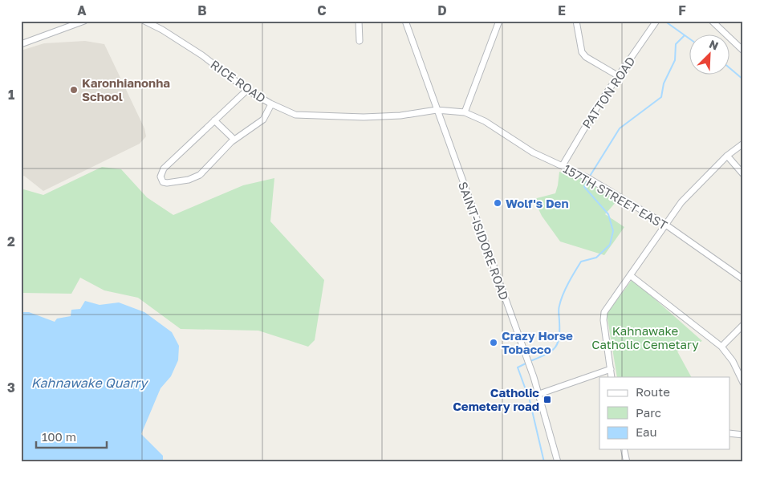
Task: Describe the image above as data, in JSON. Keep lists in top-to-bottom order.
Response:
{
  "streets": {
    "street": [
      "RICE ROAD",
      "PATTON ROAD",
      "157TH STREET EAST",
      "SAINT-ISIDORE ROAD"
    ]
  },
  "crossings": [
    ["RICE ROAD", "157TH STREET EAST"],
    ["RICE ROAD", "SAINT-ISIDORE ROAD"],
    ["PATTON ROAD", "157TH STREET EAST"],
    ["157TH STREET EAST", "SAINT-ISIDORE ROAD"]
  ],
  "water": ["Kahnawake Quarry"],
  "parks": ["Kahnawake Catholic Cemetary"],
  "places": {
    "other": ["Karonhianonha School", "Wolf's Den", "Crazy Horse Tobacco"],
    "transit": ["Catholic Cemetery road"]
  },
  "legend": ["Route", "Parc", "Eau"],
  "scale_bar": "100 m",
  "north": "top right",
  "grid": {
    "columns": [
      "A",
      "B",
      "C",
      "D",
      "E",
      "F"
    ],
    "rows": ["1", "2", "3"]
  }
}
